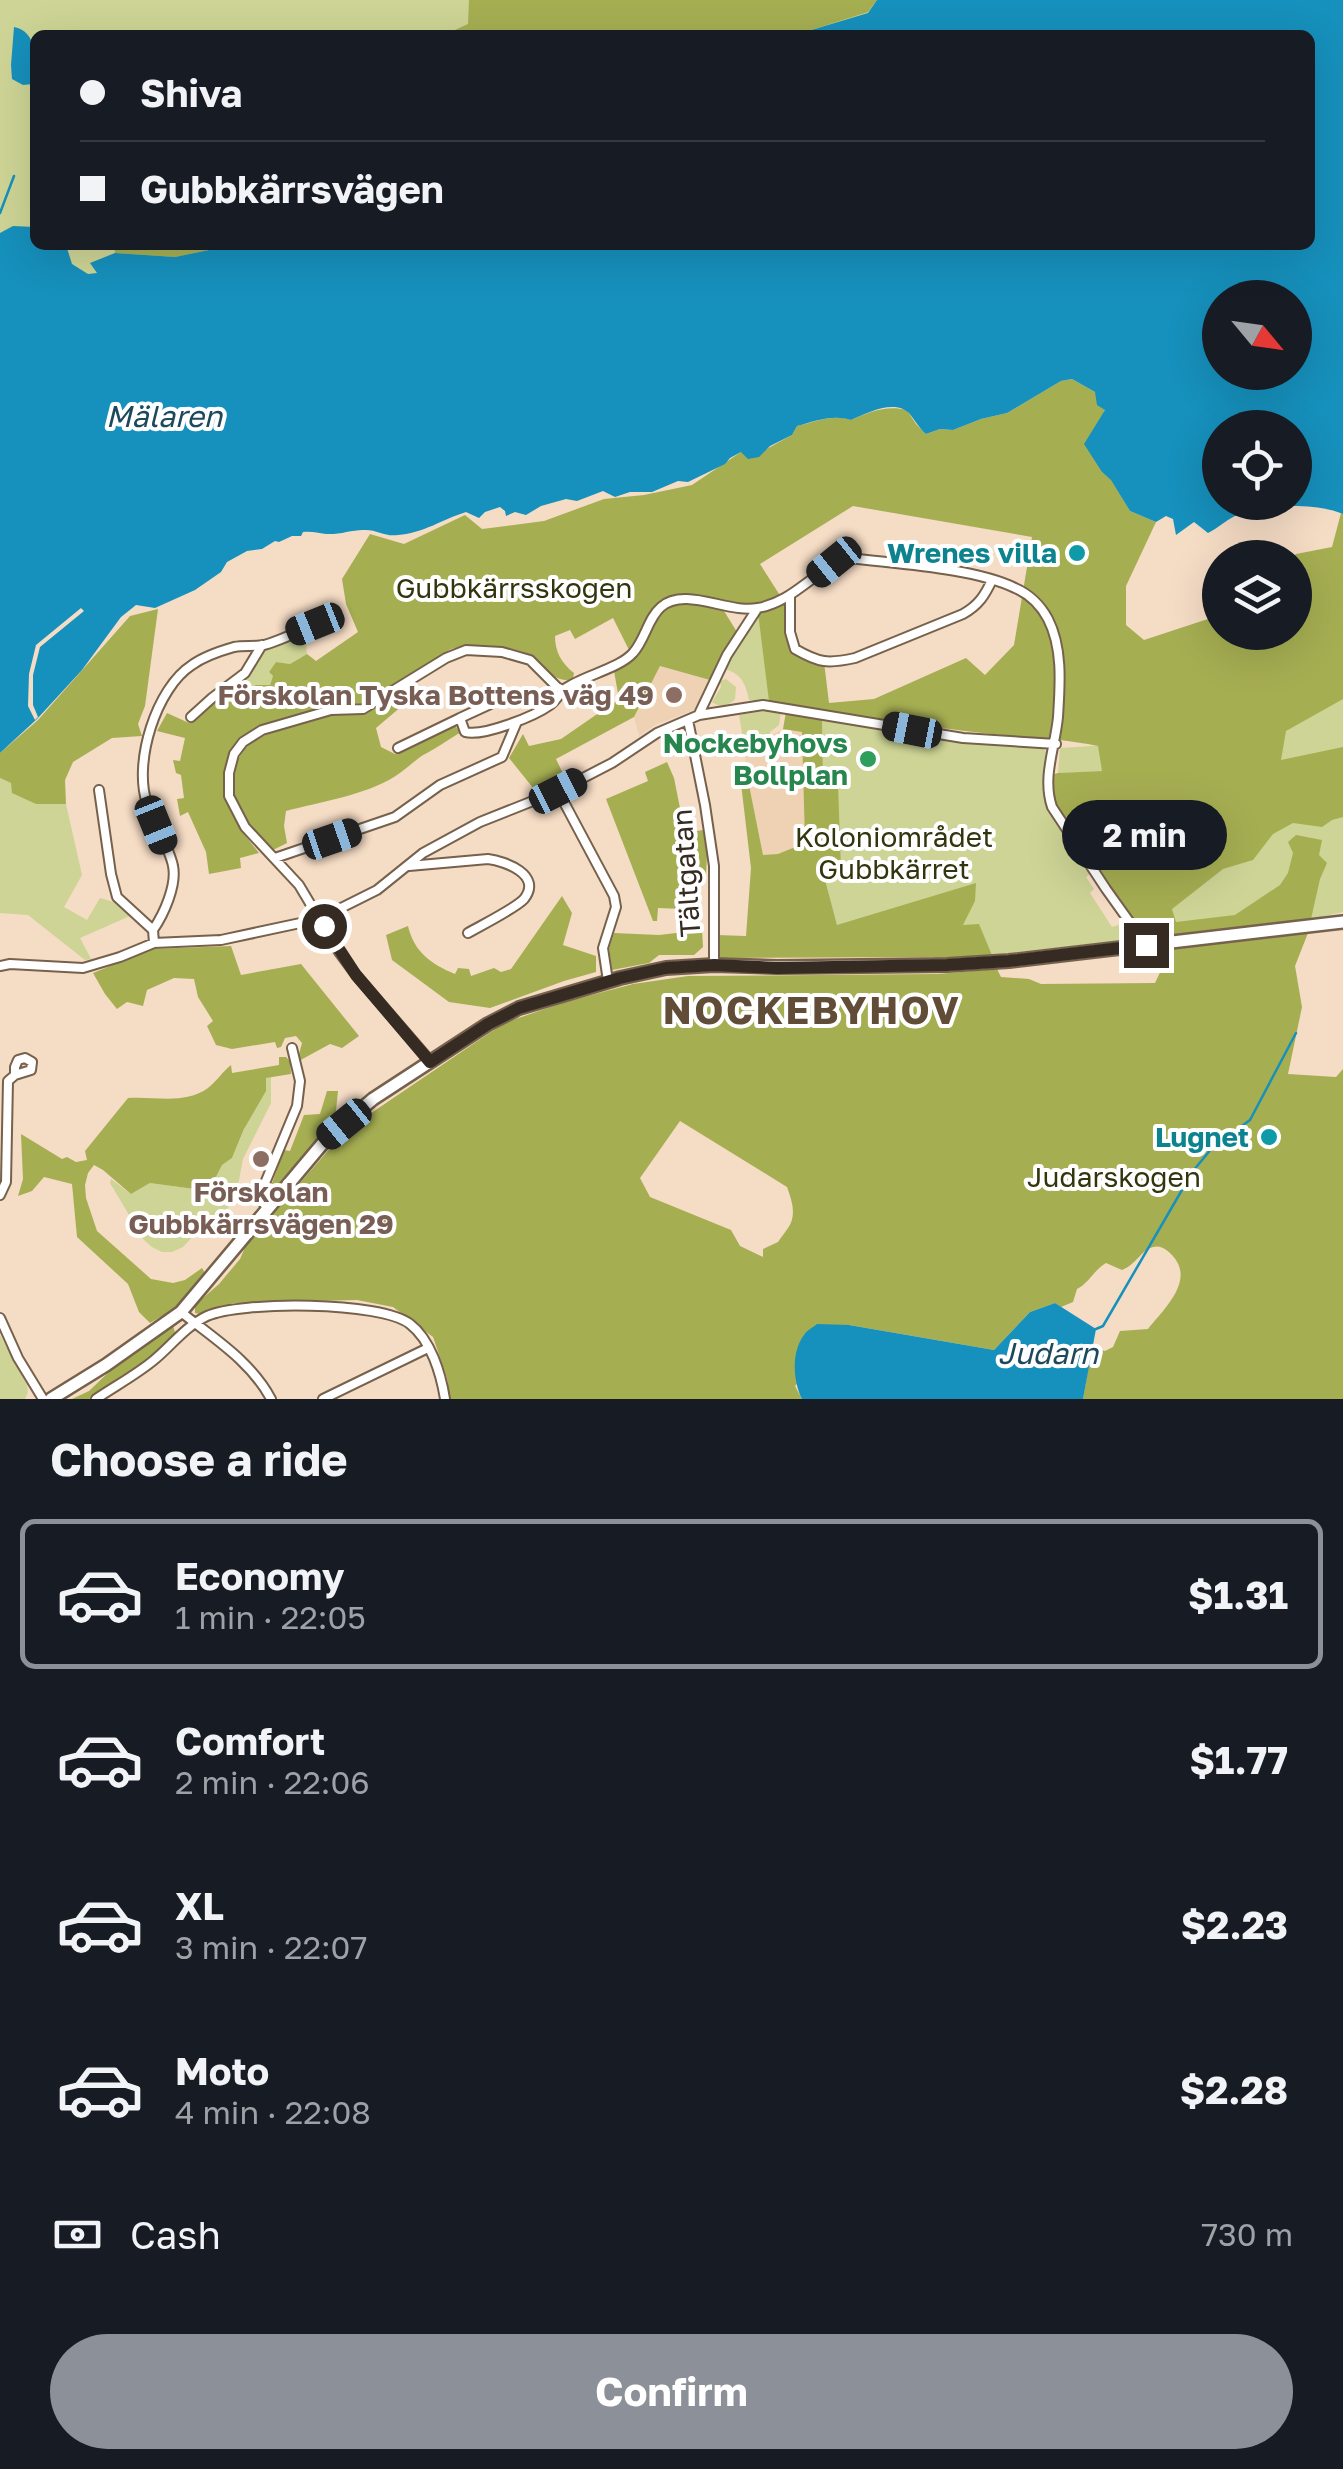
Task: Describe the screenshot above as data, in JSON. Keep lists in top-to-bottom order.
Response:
{
  "streets": {
    "street": ["Tältgatan"]
  },
  "districts": ["NOCKEBYHOV"],
  "water": ["Mälaren", "Judarn"],
  "parks": ["Gubbkärrsskogen", "Koloniområdet Gubbkärret", "Judarskogen"],
  "places": [
    "Wrenes villa",
    "Förskolan Tyska Bottens väg 49",
    "Nockebyhovs Bollplan",
    "Lugnet",
    "Förskolan Gubbkärrsvägen 29"
  ],
  "north": "bottom right",
  "page": {
    "banner": ["Shiva", "Gubbkärrsvägen"],
    "bubble": "2 min",
    "heading": "Choose a ride",
    "list": [
      {
        "name": "Economy",
        "note": "1 min · 22:05",
        "value": "$1.31"
      },
      {
        "name": "Comfort",
        "note": "2 min · 22:06",
        "value": "$1.77"
      },
      {
        "name": "XL",
        "note": "3 min · 22:07",
        "value": "$2.23"
      },
      {
        "name": "Moto",
        "note": "4 min · 22:08",
        "value": "$2.28"
      }
    ],
    "pay": ["Cash", "730 m"],
    "buttons": "Confirm"
  }
}
